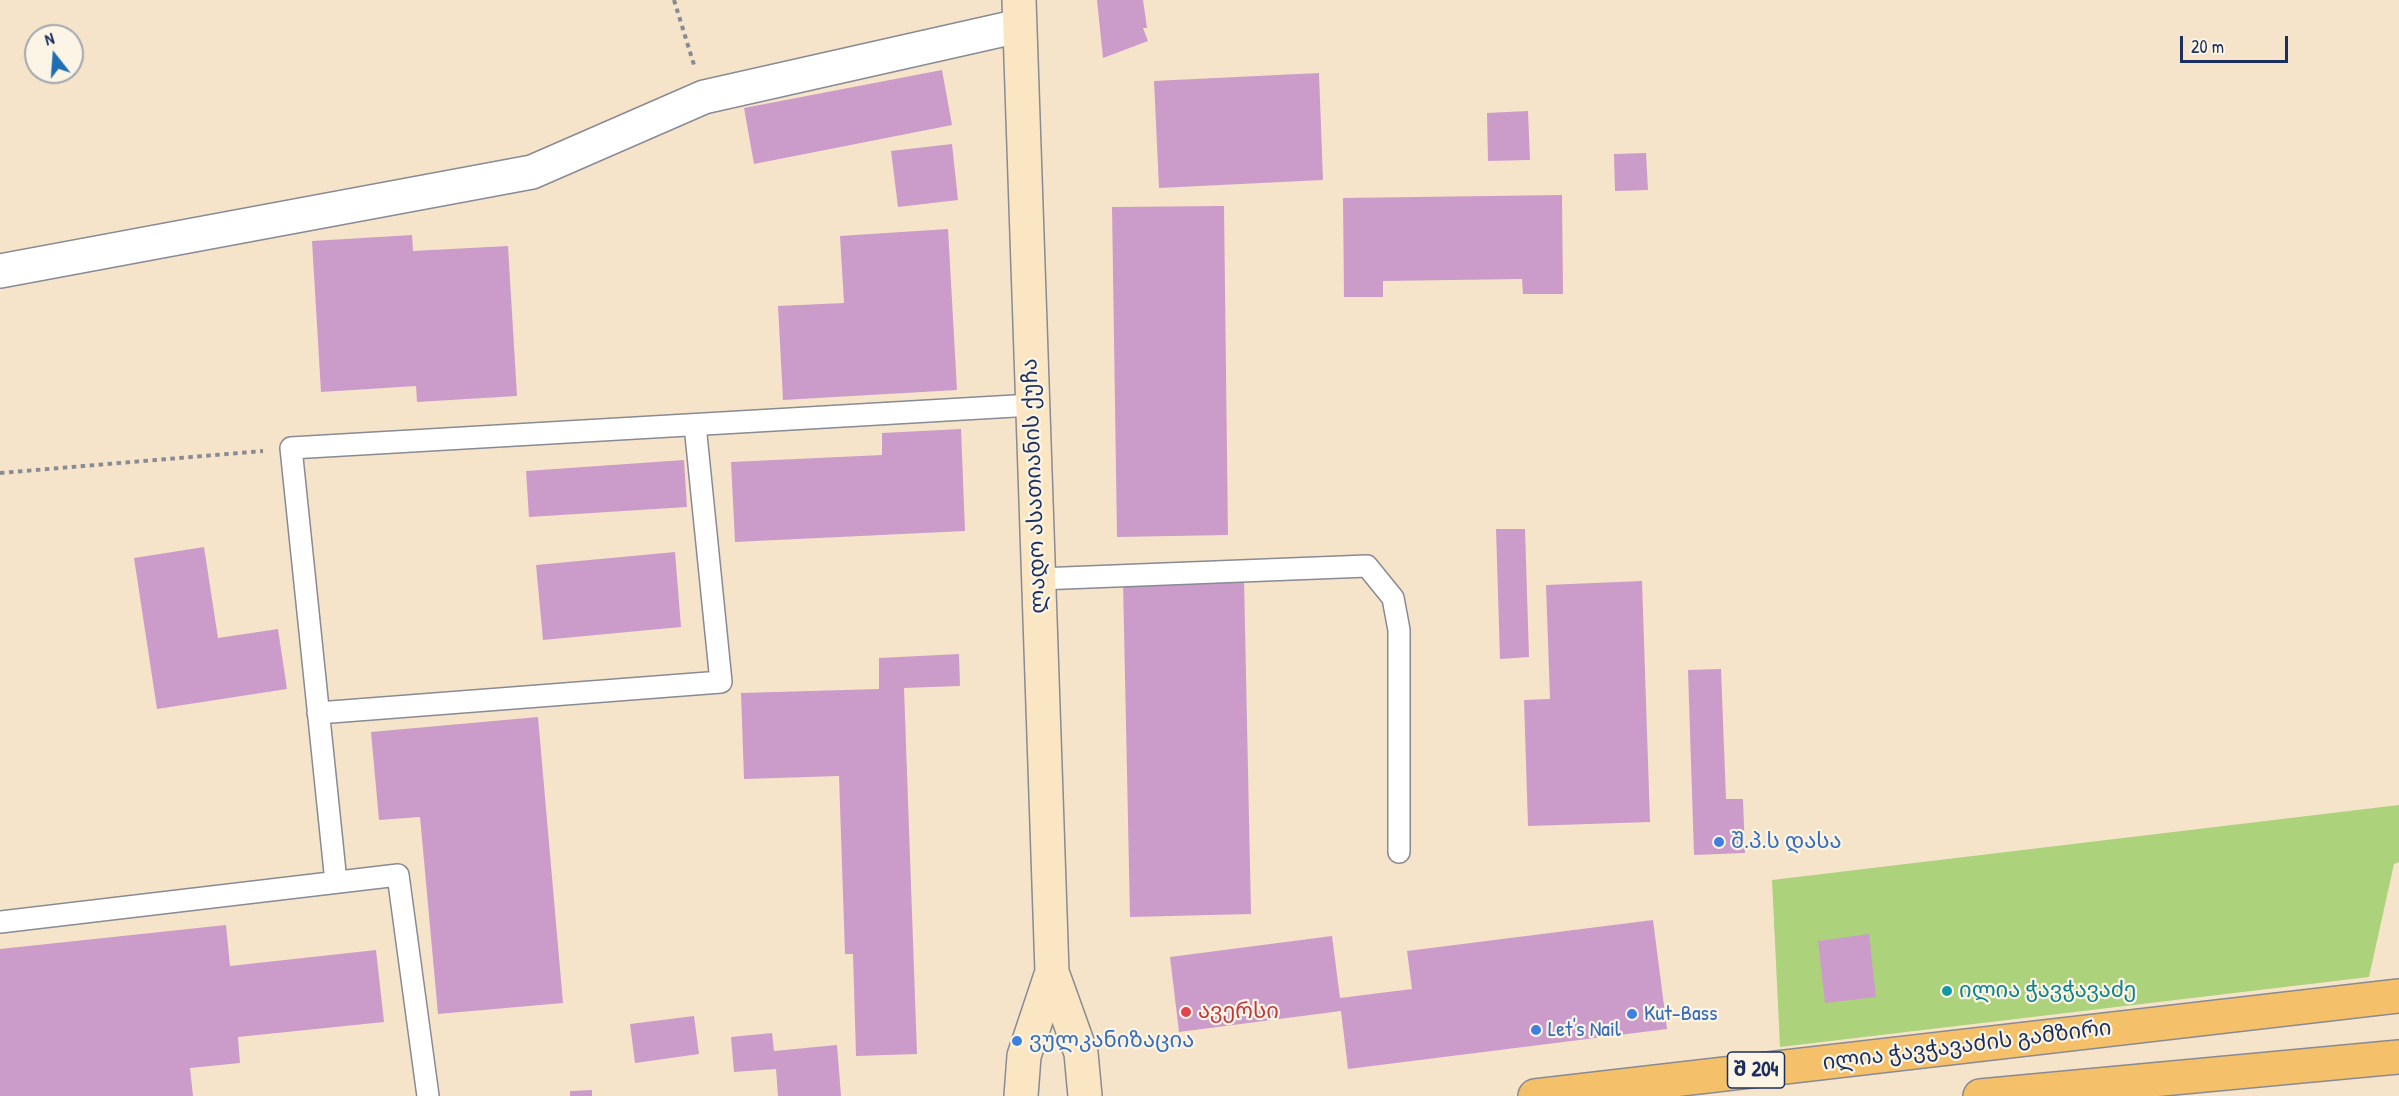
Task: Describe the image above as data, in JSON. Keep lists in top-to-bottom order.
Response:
{
  "streets": {
    "main road": ["ლადო ასათიანის ქუჩა", "ილია ჭავჭავაძის გამზირი", "შ 204"]
  },
  "places": [
    "შ.პ.ს დასა",
    "ილია ჭავჭავაძე",
    "ავერსი",
    "Kut-Bass",
    "Let's Nail",
    "ვულკანიზაცია"
  ],
  "scale_bar": "20 m",
  "north": "top"
}
